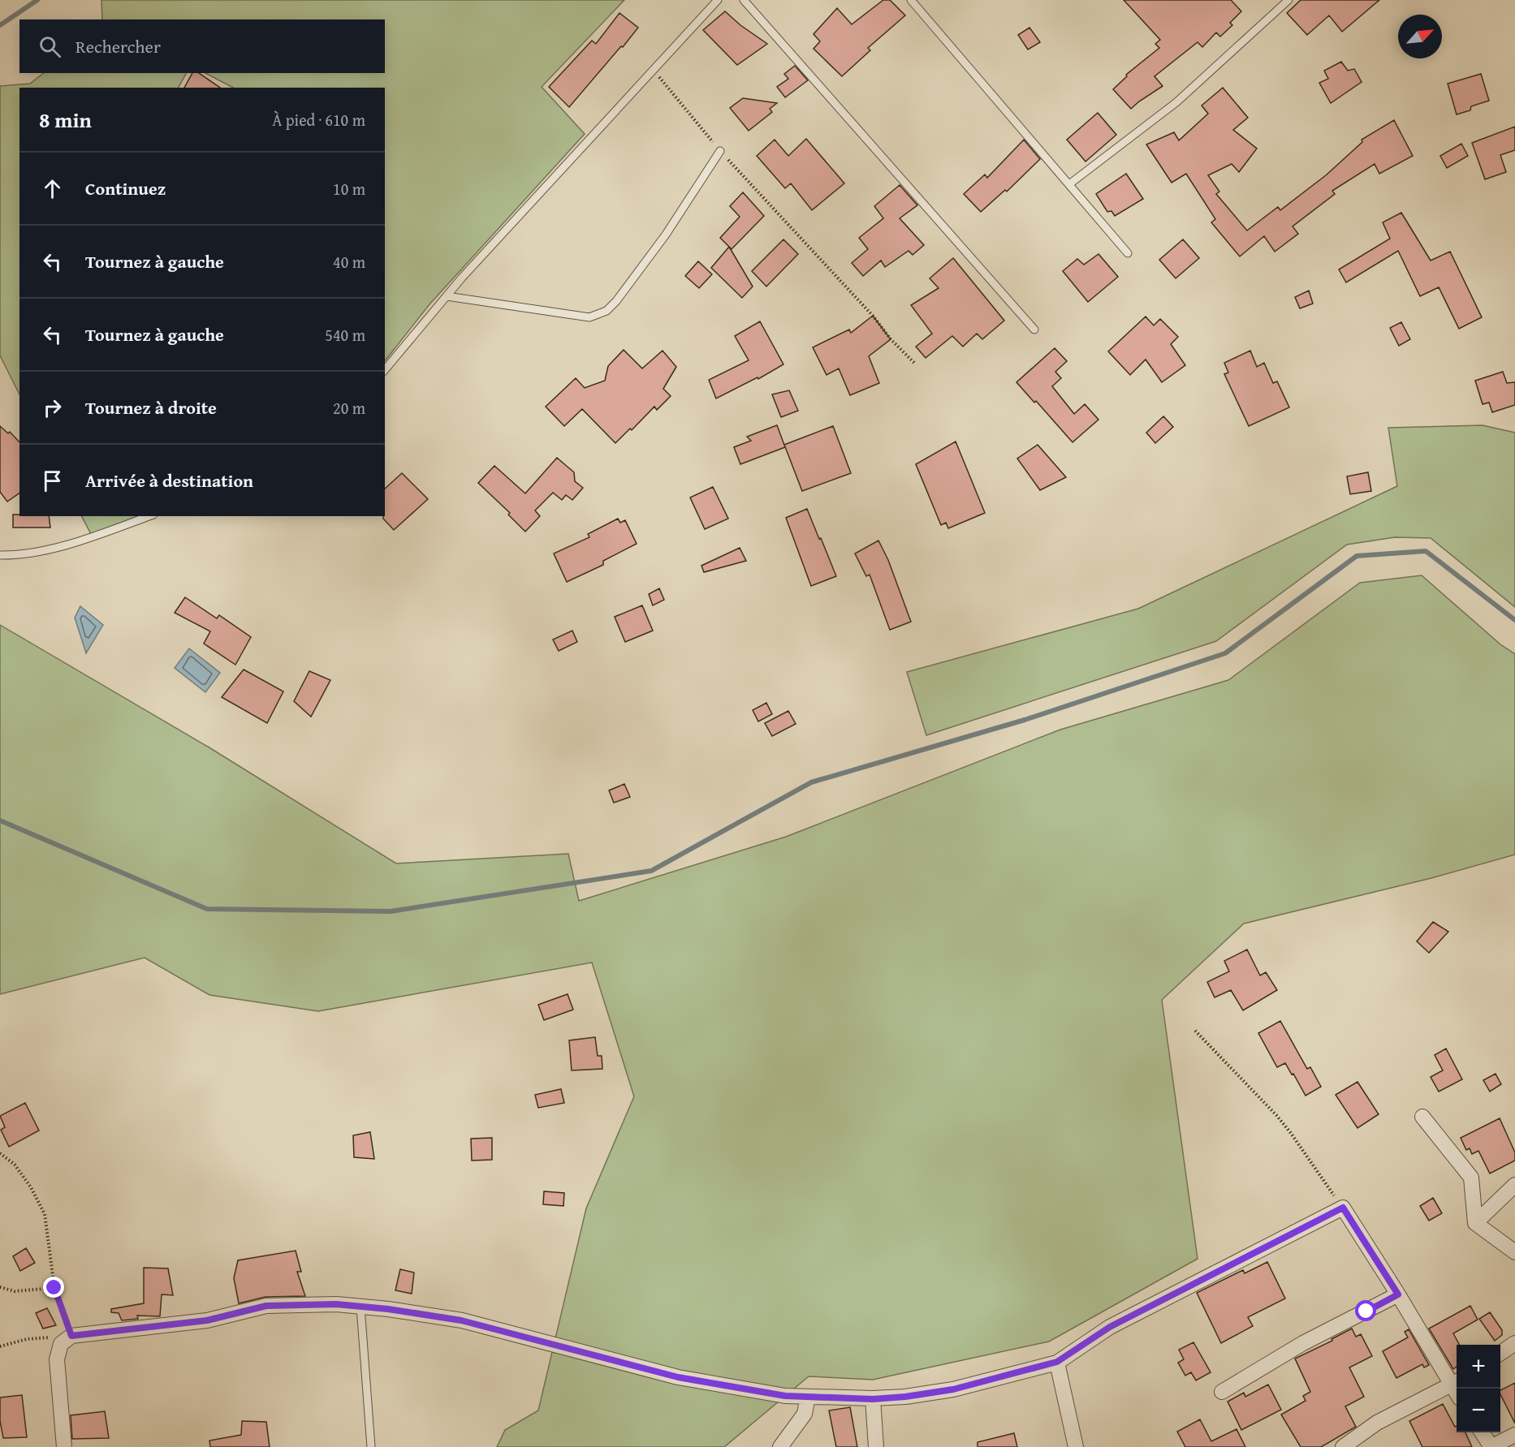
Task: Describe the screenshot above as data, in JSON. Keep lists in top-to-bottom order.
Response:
{
  "north": "top right",
  "page": {
    "search": "Rechercher",
    "heading": ["8 min", "À pied · 610 m"],
    "list": [
      ["Continuez", "10 m"],
      ["Tournez à gauche", "40 m"],
      ["Tournez à gauche", "540 m"],
      ["Tournez à droite", "20 m"],
      "Arrivée à destination"
    ],
    "map_buttons": ["+", "−"]
  }
}
